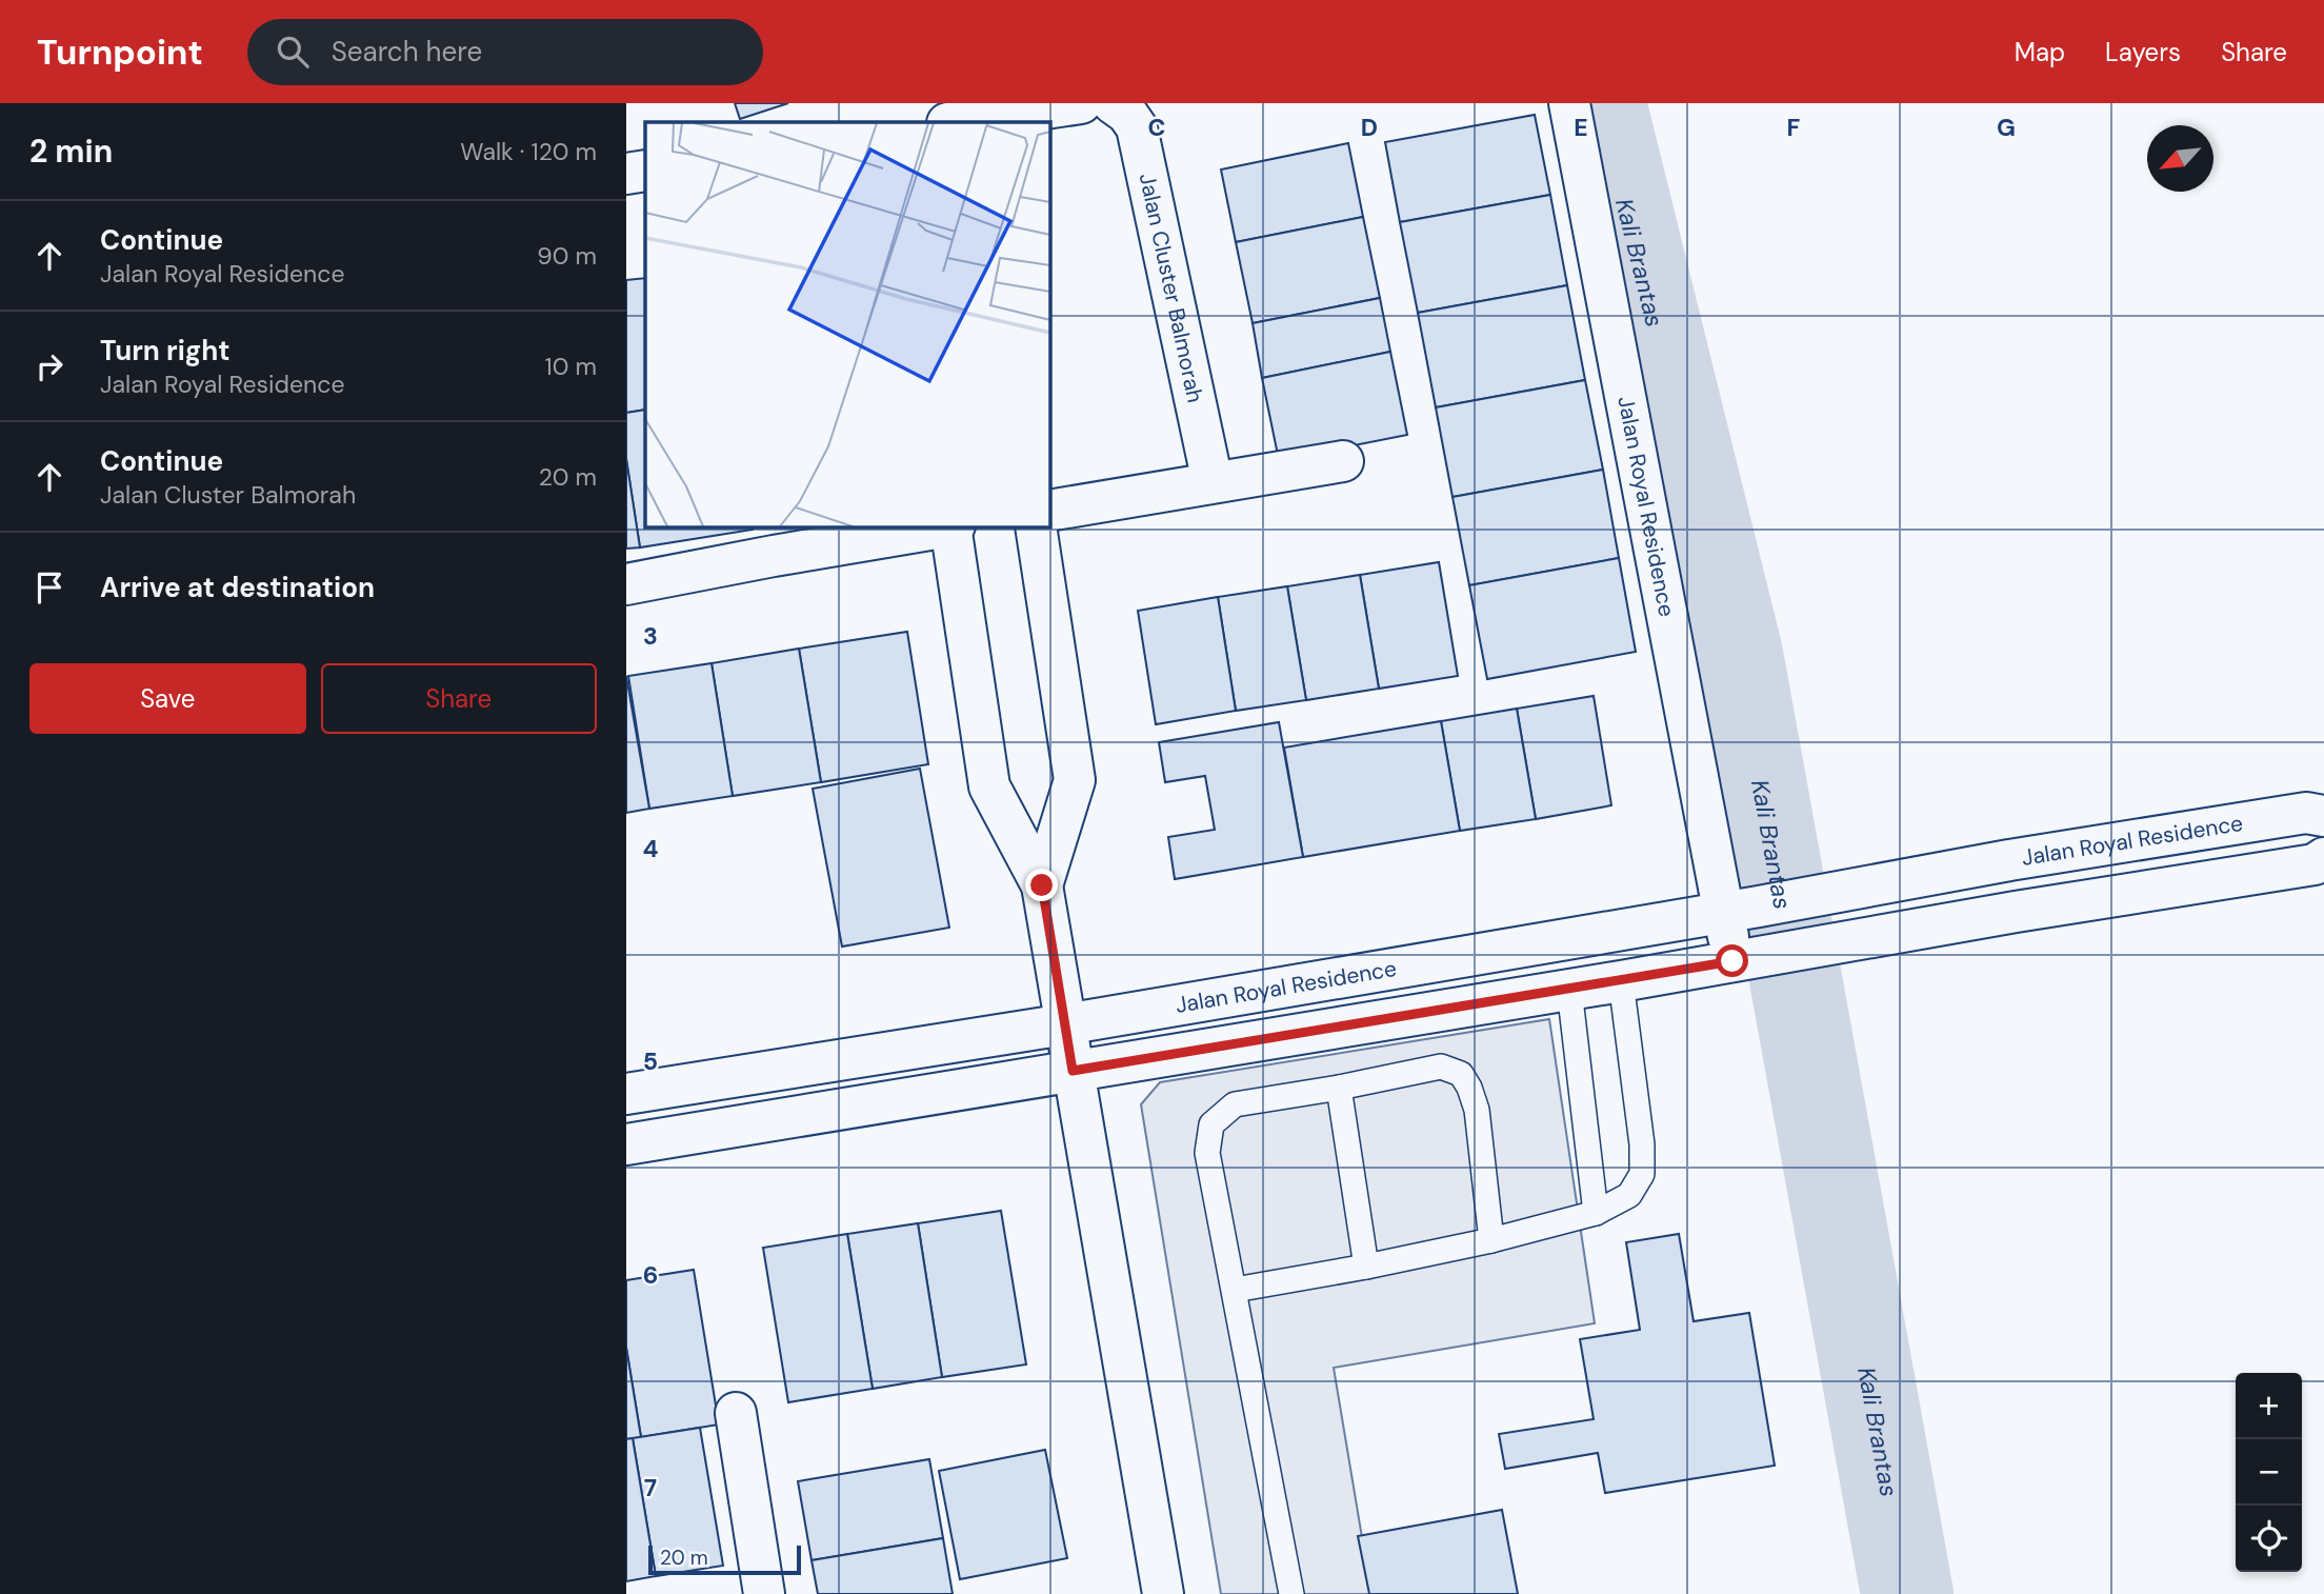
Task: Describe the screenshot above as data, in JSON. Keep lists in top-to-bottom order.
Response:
{
  "streets": {
    "street": ["Jalan Cluster Balmorah", "Jalan Royal Residence"]
  },
  "water": ["Kali Brantas"],
  "scale_bar": "20 m",
  "north": "bottom left",
  "page": {
    "header": "Turnpoint",
    "search": "Search here",
    "nav": ["Map", "Layers", "Share"],
    "heading": ["2 min", "Walk · 120 m"],
    "list": [
      ["Continue", "Jalan Royal Residence", "90 m"],
      ["Turn right", "Jalan Royal Residence", "10 m"],
      ["Continue", "Jalan Cluster Balmorah", "20 m"],
      "Arrive at destination"
    ],
    "buttons": ["Save", "Share"],
    "map_buttons": ["+", "−"],
    "scale": "20 m"
  },
  "grid": {
    "columns": [
      "C",
      "D",
      "E",
      "F",
      "G"
    ],
    "rows": [
      "3",
      "4",
      "5",
      "6",
      "7"
    ]
  }
}
